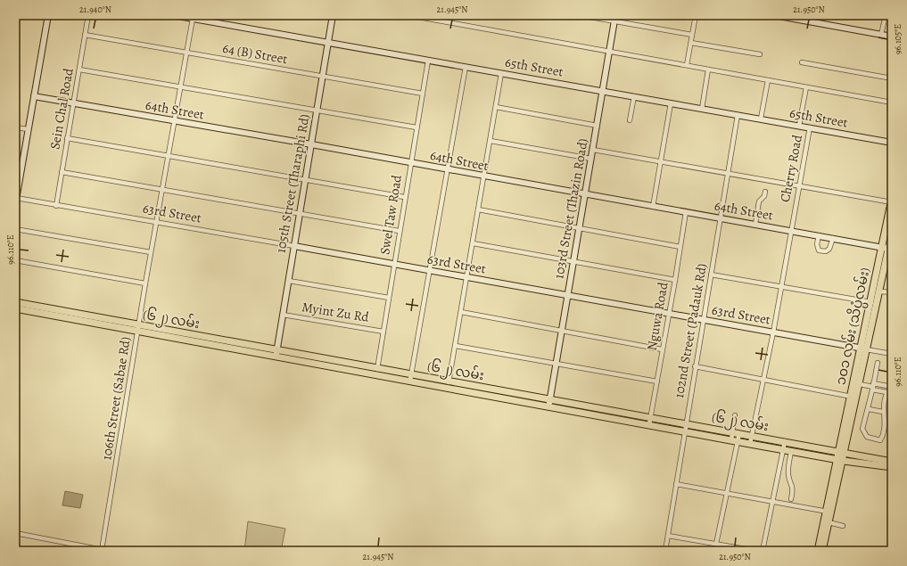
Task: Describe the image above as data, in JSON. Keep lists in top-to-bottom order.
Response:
{
  "streets": {
    "main road": ["(၆၂) လမ်း", "၁၀၁ လမ်း (သိပ္ပံလမ်း)"],
    "street": [
      "64 (B) Street",
      "65th Street",
      "Sein Chal Road",
      "64th Street",
      "Cherry Road",
      "105th Street (Tharaphi Rd)",
      "103rd Street (Thazin Road)",
      "63rd Street",
      "Swel Taw Road",
      "Myint Zu Rd",
      "Nguwa Road",
      "102nd Street (Padauk Rd)",
      "106th Street (Sabae Rd)"
    ]
  },
  "crossings": [
    ["64 (B) Street", "Sein Chal Road"],
    ["64 (B) Street", "105th Street (Tharaphi Rd)"],
    ["64 (B) Street", "Swel Taw Road"],
    ["64 (B) Street", "106th Street (Sabae Rd)"],
    ["65th Street", "Cherry Road"],
    ["65th Street", "105th Street (Tharaphi Rd)"],
    ["65th Street", "103rd Street (Thazin Road)"],
    ["65th Street", "Swel Taw Road"],
    ["65th Street", "102nd Street (Padauk Rd)"],
    ["65th Street", "106th Street (Sabae Rd)"],
    ["Sein Chal Road", "64th Street"],
    ["Sein Chal Road", "63rd Street"],
    ["64th Street", "Cherry Road"],
    ["64th Street", "105th Street (Tharaphi Rd)"],
    ["64th Street", "103rd Street (Thazin Road)"],
    ["64th Street", "Swel Taw Road"],
    ["64th Street", "Nguwa Road"],
    ["64th Street", "၁၀၁ လမ်း (သိပ္ပံလမ်း)"],
    ["64th Street", "102nd Street (Padauk Rd)"],
    ["64th Street", "106th Street (Sabae Rd)"],
    ["Cherry Road", "63rd Street"],
    ["Cherry Road", "(၆၂) လမ်း"],
    ["105th Street (Tharaphi Rd)", "63rd Street"],
    ["105th Street (Tharaphi Rd)", "Myint Zu Rd"],
    ["105th Street (Tharaphi Rd)", "(၆၂) လမ်း"],
    ["103rd Street (Thazin Road)", "63rd Street"],
    ["103rd Street (Thazin Road)", "(၆၂) လမ်း"],
    ["63rd Street", "Swel Taw Road"],
    ["63rd Street", "Nguwa Road"],
    ["63rd Street", "၁၀၁ လမ်း (သိပ္ပံလမ်း)"],
    ["63rd Street", "102nd Street (Padauk Rd)"],
    ["63rd Street", "106th Street (Sabae Rd)"],
    ["Swel Taw Road", "Myint Zu Rd"],
    ["Swel Taw Road", "(၆၂) လမ်း"],
    ["Nguwa Road", "(၆၂) လမ်း"],
    ["(၆၂) လမ်း", "၁၀၁ လမ်း (သိပ္ပံလမ်း)"],
    ["(၆၂) လမ်း", "102nd Street (Padauk Rd)"],
    ["(၆၂) လမ်း", "106th Street (Sabae Rd)"]
  ],
  "coordinates": [
    "21.940°N",
    "21.945°N",
    "21.950°N",
    "96.105°E",
    "96.110°E"
  ]
}
